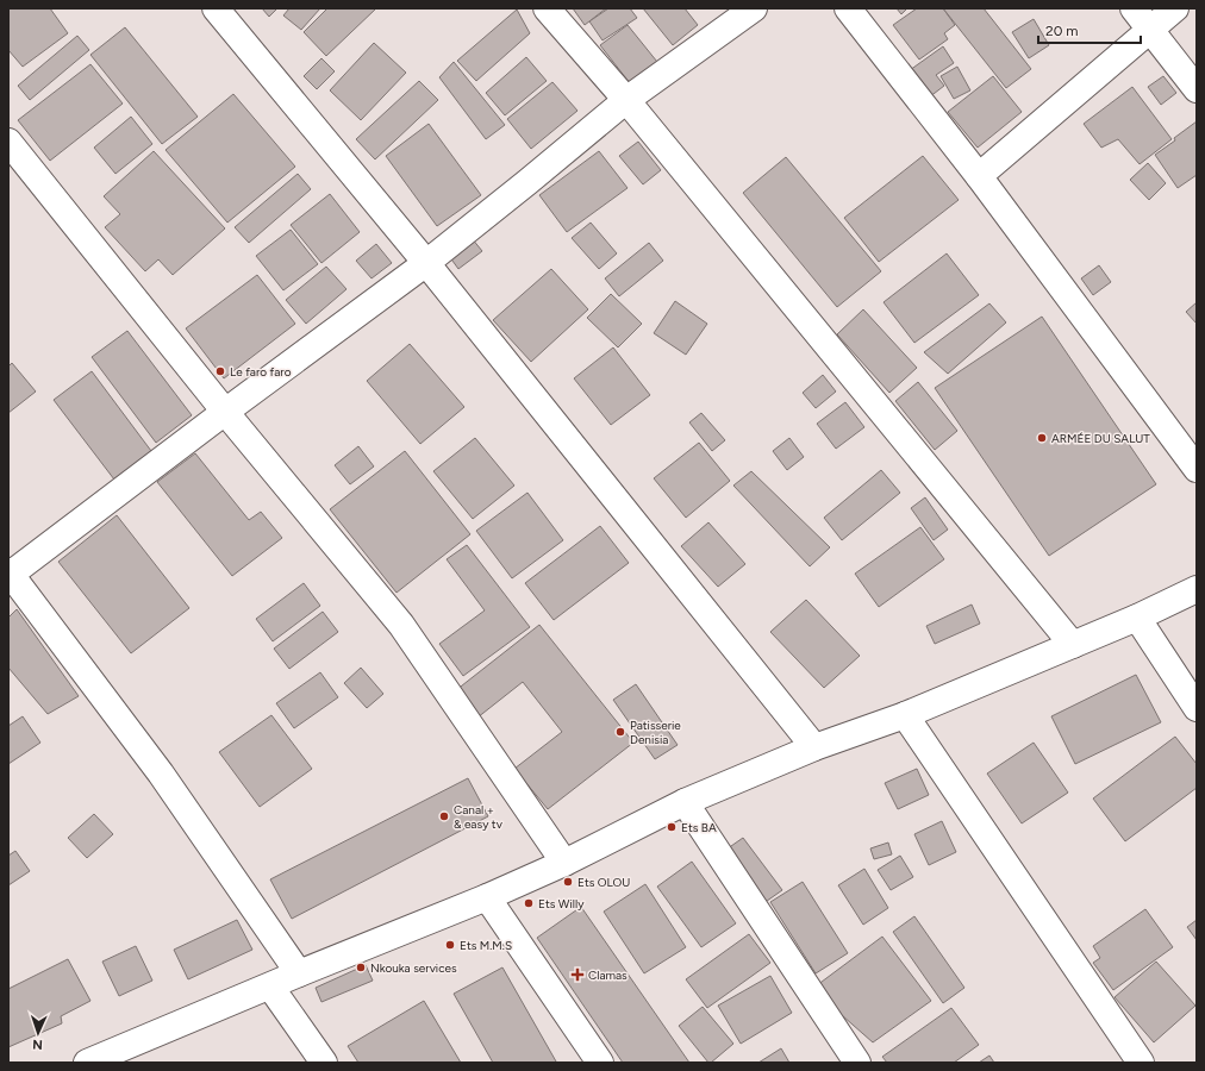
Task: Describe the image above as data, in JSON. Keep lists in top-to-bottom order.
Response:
{
  "places": {
    "other": [
      "Le faro faro",
      "ARMÉE DU SALUT",
      "Patisserie Denisia",
      "Canal + & easy tv",
      "Ets BA",
      "Ets OLOU",
      "Ets Willy",
      "Ets M.M.S",
      "Nkouka services"
    ],
    "health": ["Clamas"]
  },
  "scale_bar": "20 m",
  "north": "bottom"
}
